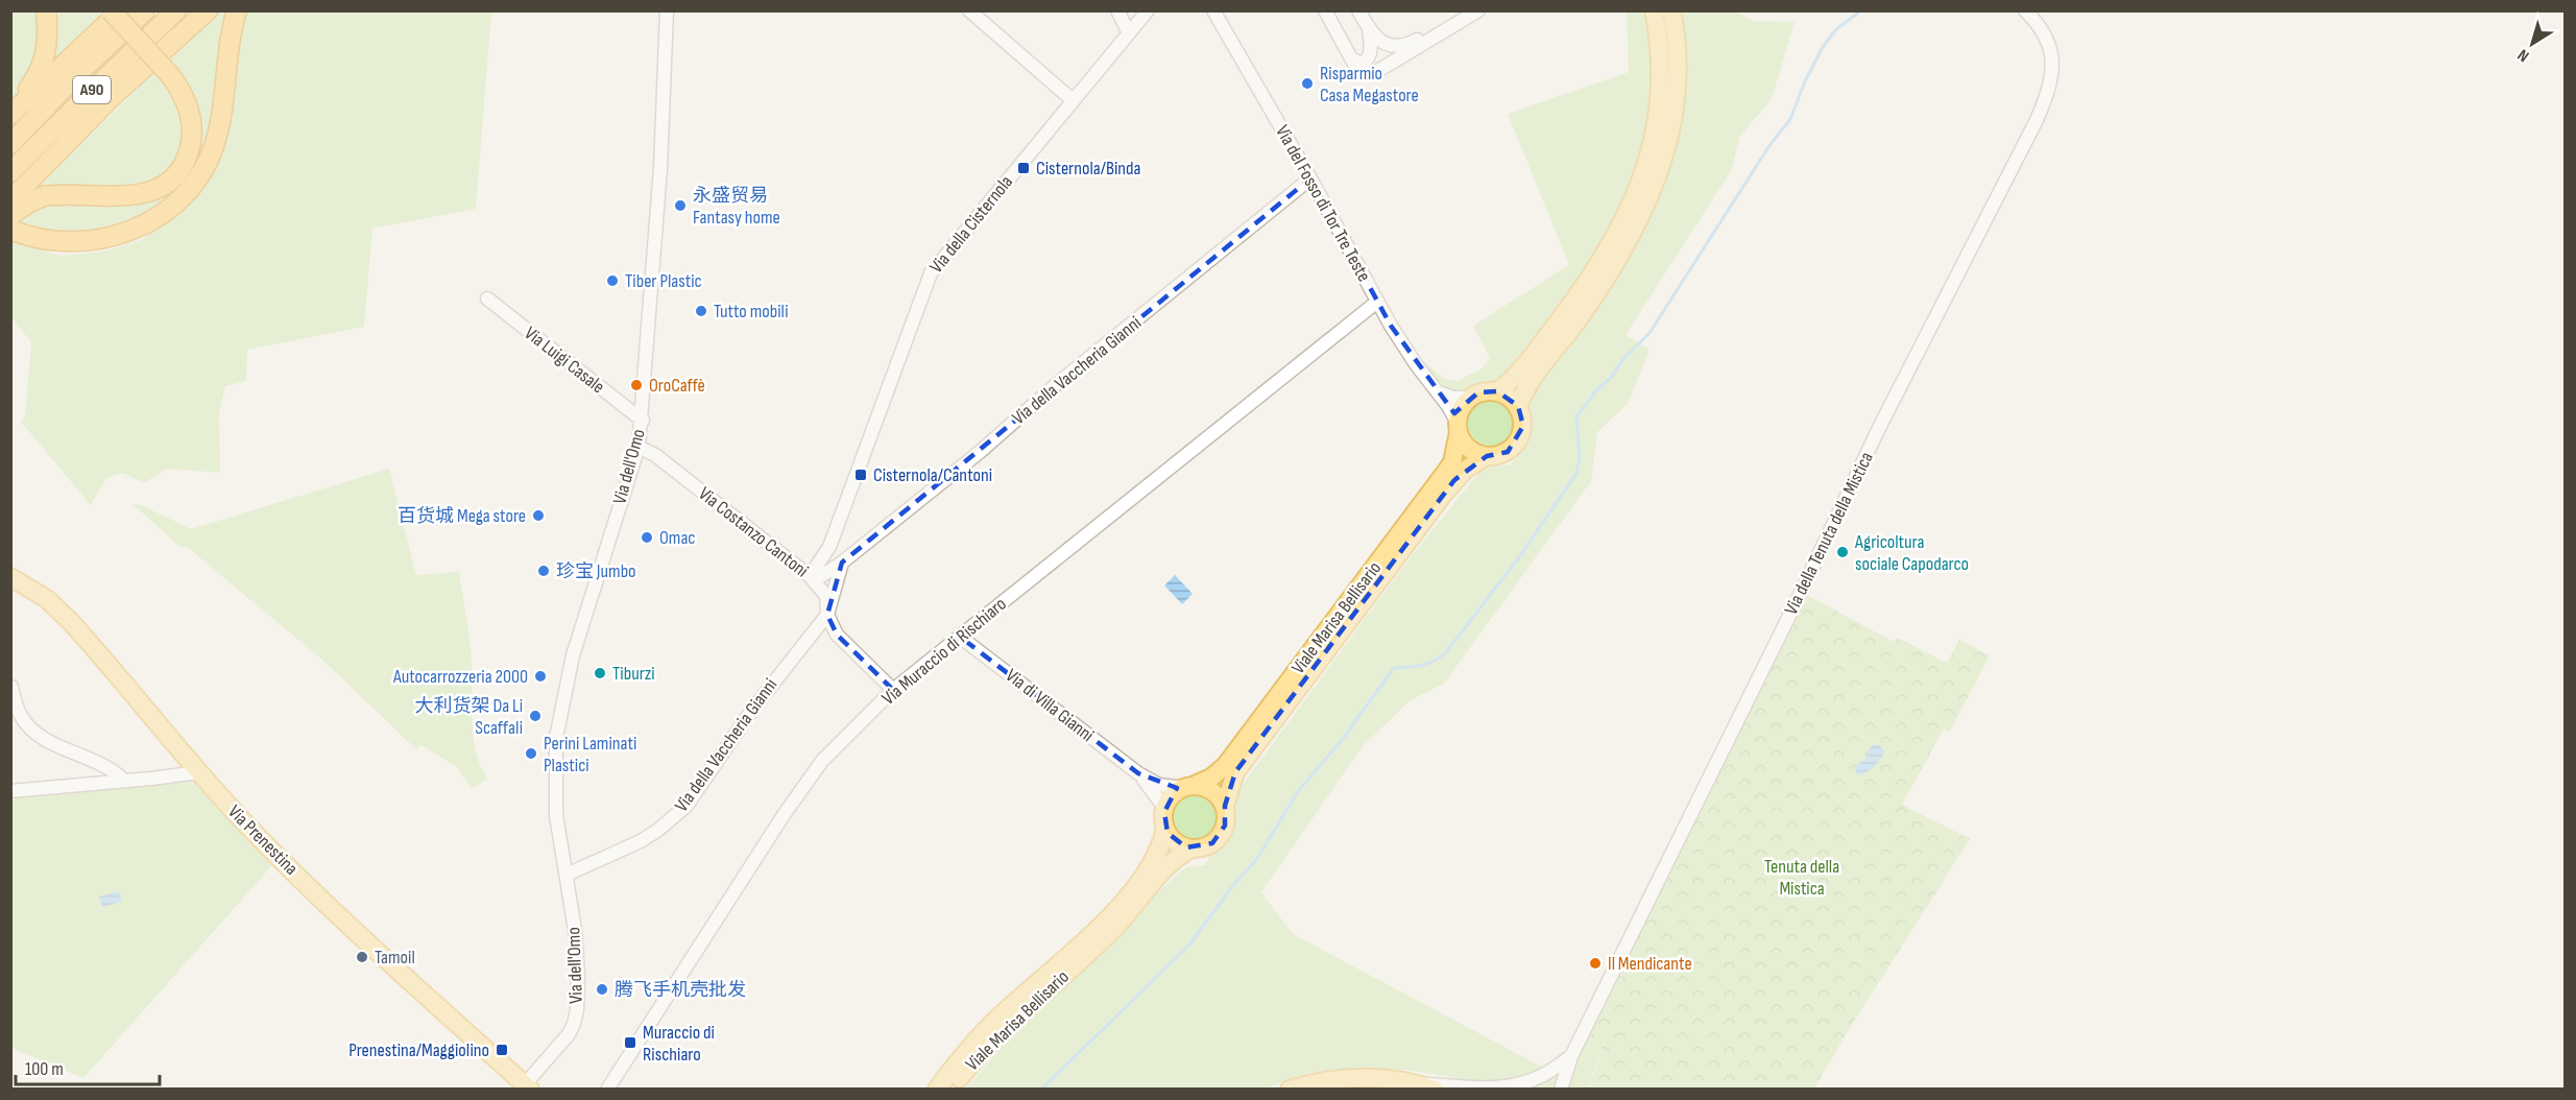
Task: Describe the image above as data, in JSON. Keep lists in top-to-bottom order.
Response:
{
  "streets": {
    "highway": ["A90"],
    "main road": ["Viale Marisa Bellisario", "Via Prenestina"],
    "street": [
      "Via del Fosso di Tor Tre Teste",
      "Via della Cisternola",
      "Via Luigi Casale",
      "Via della Vaccheria Gianni",
      "Via dell'Omo",
      "Via Costanzo Cantoni",
      "Via della Tenuta della Mistica",
      "Via Muraccio di Rischiaro",
      "Via di Villa Gianni"
    ]
  },
  "crossings": [
    ["Via del Fosso di Tor Tre Teste", "Via della Vaccheria Gianni"],
    ["Via del Fosso di Tor Tre Teste", "Viale Marisa Bellisario"],
    ["Via del Fosso di Tor Tre Teste", "Via Muraccio di Rischiaro"],
    ["Via della Cisternola", "Via della Vaccheria Gianni"],
    ["Via della Cisternola", "Via Costanzo Cantoni"],
    ["Via Luigi Casale", "Via dell'Omo"],
    ["Via della Vaccheria Gianni", "Via dell'Omo"],
    ["Via della Vaccheria Gianni", "Via Costanzo Cantoni"],
    ["Via dell'Omo", "Via Costanzo Cantoni"],
    ["Via dell'Omo", "Via Prenestina"],
    ["Via Costanzo Cantoni", "Via Muraccio di Rischiaro"],
    ["Viale Marisa Bellisario", "Via di Villa Gianni"],
    ["Via Muraccio di Rischiaro", "Via di Villa Gianni"]
  ],
  "parks": ["Tenuta della Mistica"],
  "places": {
    "other": [
      "Risparmio Casa Megastore",
      "永盛贸易 Fantasy home",
      "Tiber Plastic",
      "Tutto mobili",
      "OroCaffè",
      "百货城 Mega store",
      "Omac",
      "Agricoltura sociale Capodarco",
      "珍宝 Jumbo",
      "Tiburzi",
      "Autocarrozzeria 2000",
      "大利货架 Da Li Scaffali",
      "Perini Laminati Plastici",
      "Tamoil",
      "Il Mendicante",
      "腾飞手机壳批发"
    ],
    "transit": [
      "Cisternola/Binda",
      "Cisternola/Cantoni",
      "Muraccio di Rischiaro",
      "Prenestina/Maggiolino"
    ]
  },
  "scale_bar": "100 m",
  "north": "bottom left"
}
